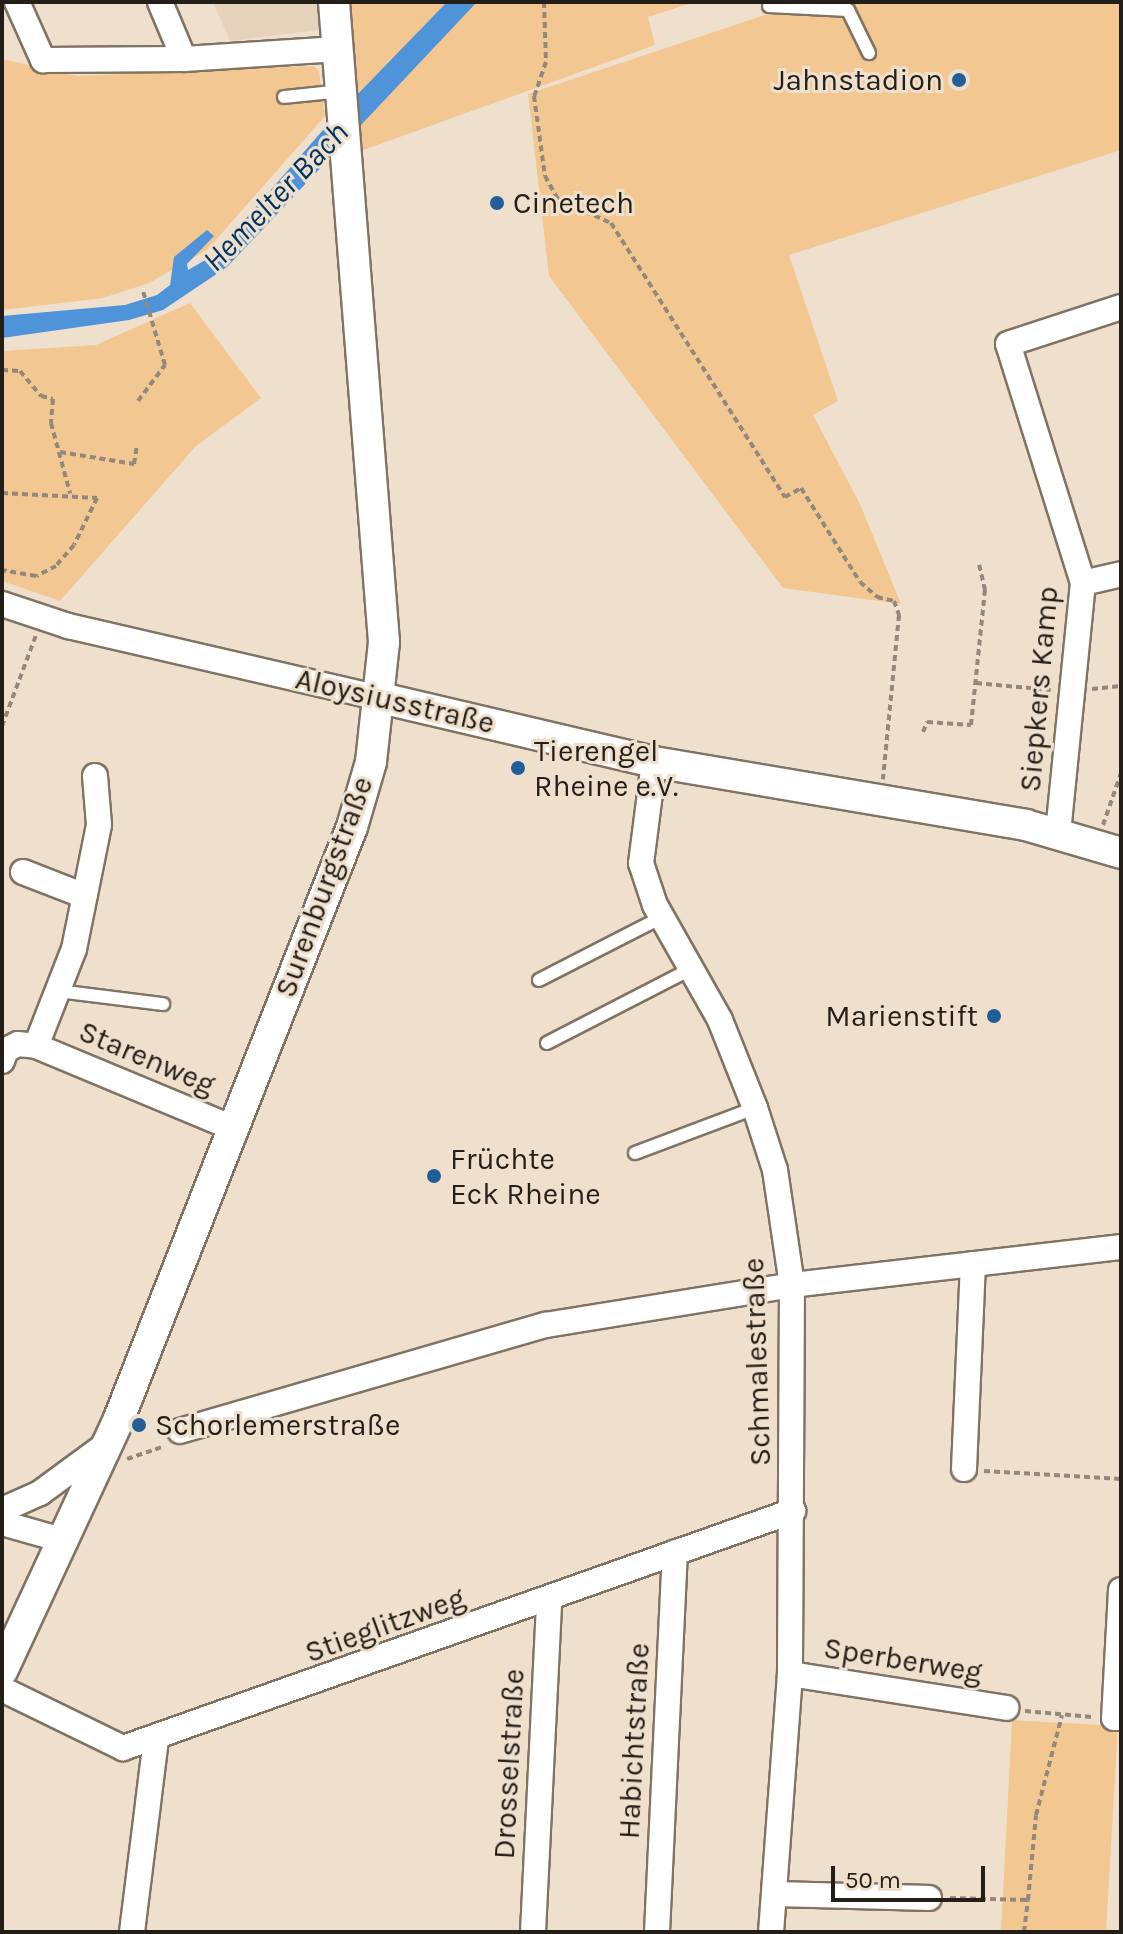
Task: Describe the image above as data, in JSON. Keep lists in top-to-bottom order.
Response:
{
  "streets": {
    "street": [
      "Siepkers Kamp",
      "Aloysiusstraße",
      "Surenburgstraße",
      "Starenweg",
      "Schmalestraße",
      "Stieglitzweg",
      "Sperberweg",
      "Habichtstraße",
      "Drosselstraße"
    ]
  },
  "crossings": [
    ["Siepkers Kamp", "Aloysiusstraße"],
    ["Aloysiusstraße", "Surenburgstraße"],
    ["Aloysiusstraße", "Schmalestraße"],
    ["Surenburgstraße", "Starenweg"],
    ["Schmalestraße", "Stieglitzweg"],
    ["Schmalestraße", "Sperberweg"],
    ["Stieglitzweg", "Habichtstraße"],
    ["Stieglitzweg", "Drosselstraße"]
  ],
  "water": ["Hemelter Bach"],
  "places": [
    "Jahnstadion",
    "Cinetech",
    "Tierengel Rheine e.V.",
    "Marienstift",
    "Früchte Eck Rheine",
    "Schorlemerstraße"
  ],
  "scale_bar": "50 m"
}
